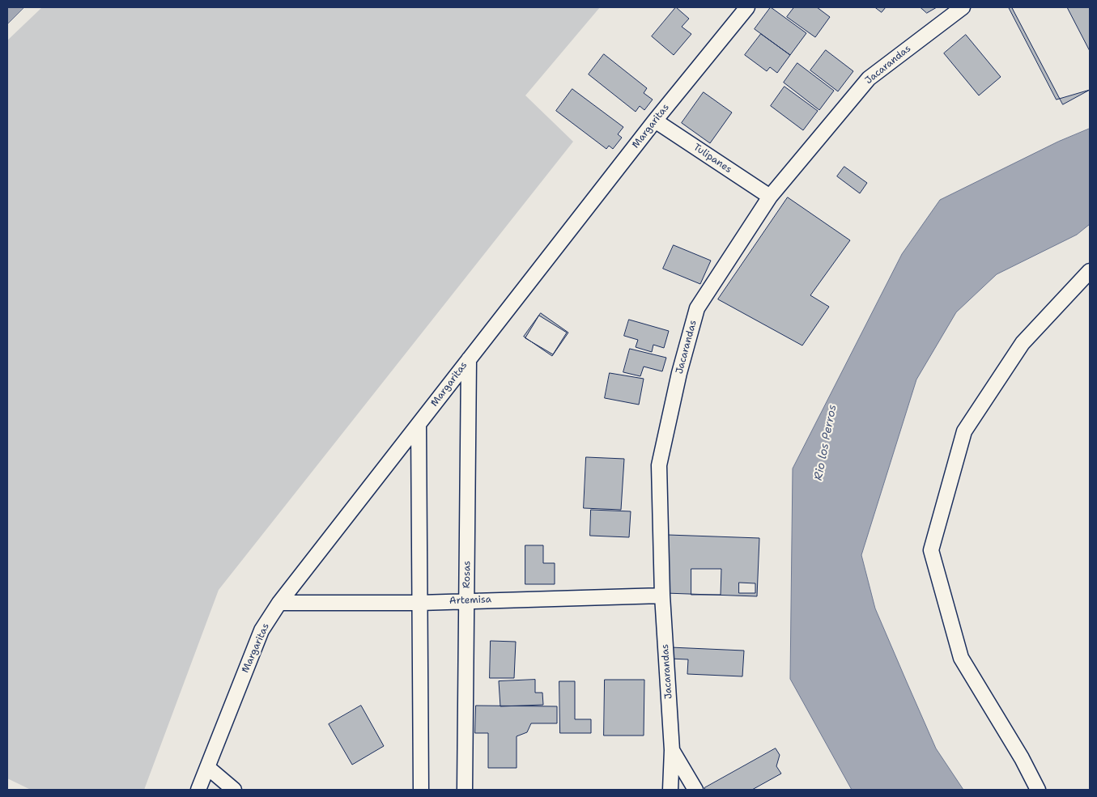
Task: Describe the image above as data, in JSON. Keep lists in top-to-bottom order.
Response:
{
  "streets": {
    "street": [
      "Jacarandas",
      "Margaritas",
      "Tulipanes",
      "Rosas",
      "Artemisa"
    ]
  },
  "crossings": [
    ["Jacarandas", "Tulipanes"],
    ["Jacarandas", "Artemisa"],
    ["Margaritas", "Tulipanes"],
    ["Margaritas", "Rosas"],
    ["Margaritas", "Artemisa"],
    ["Rosas", "Artemisa"]
  ],
  "water": ["Rio los Perros"]
}
